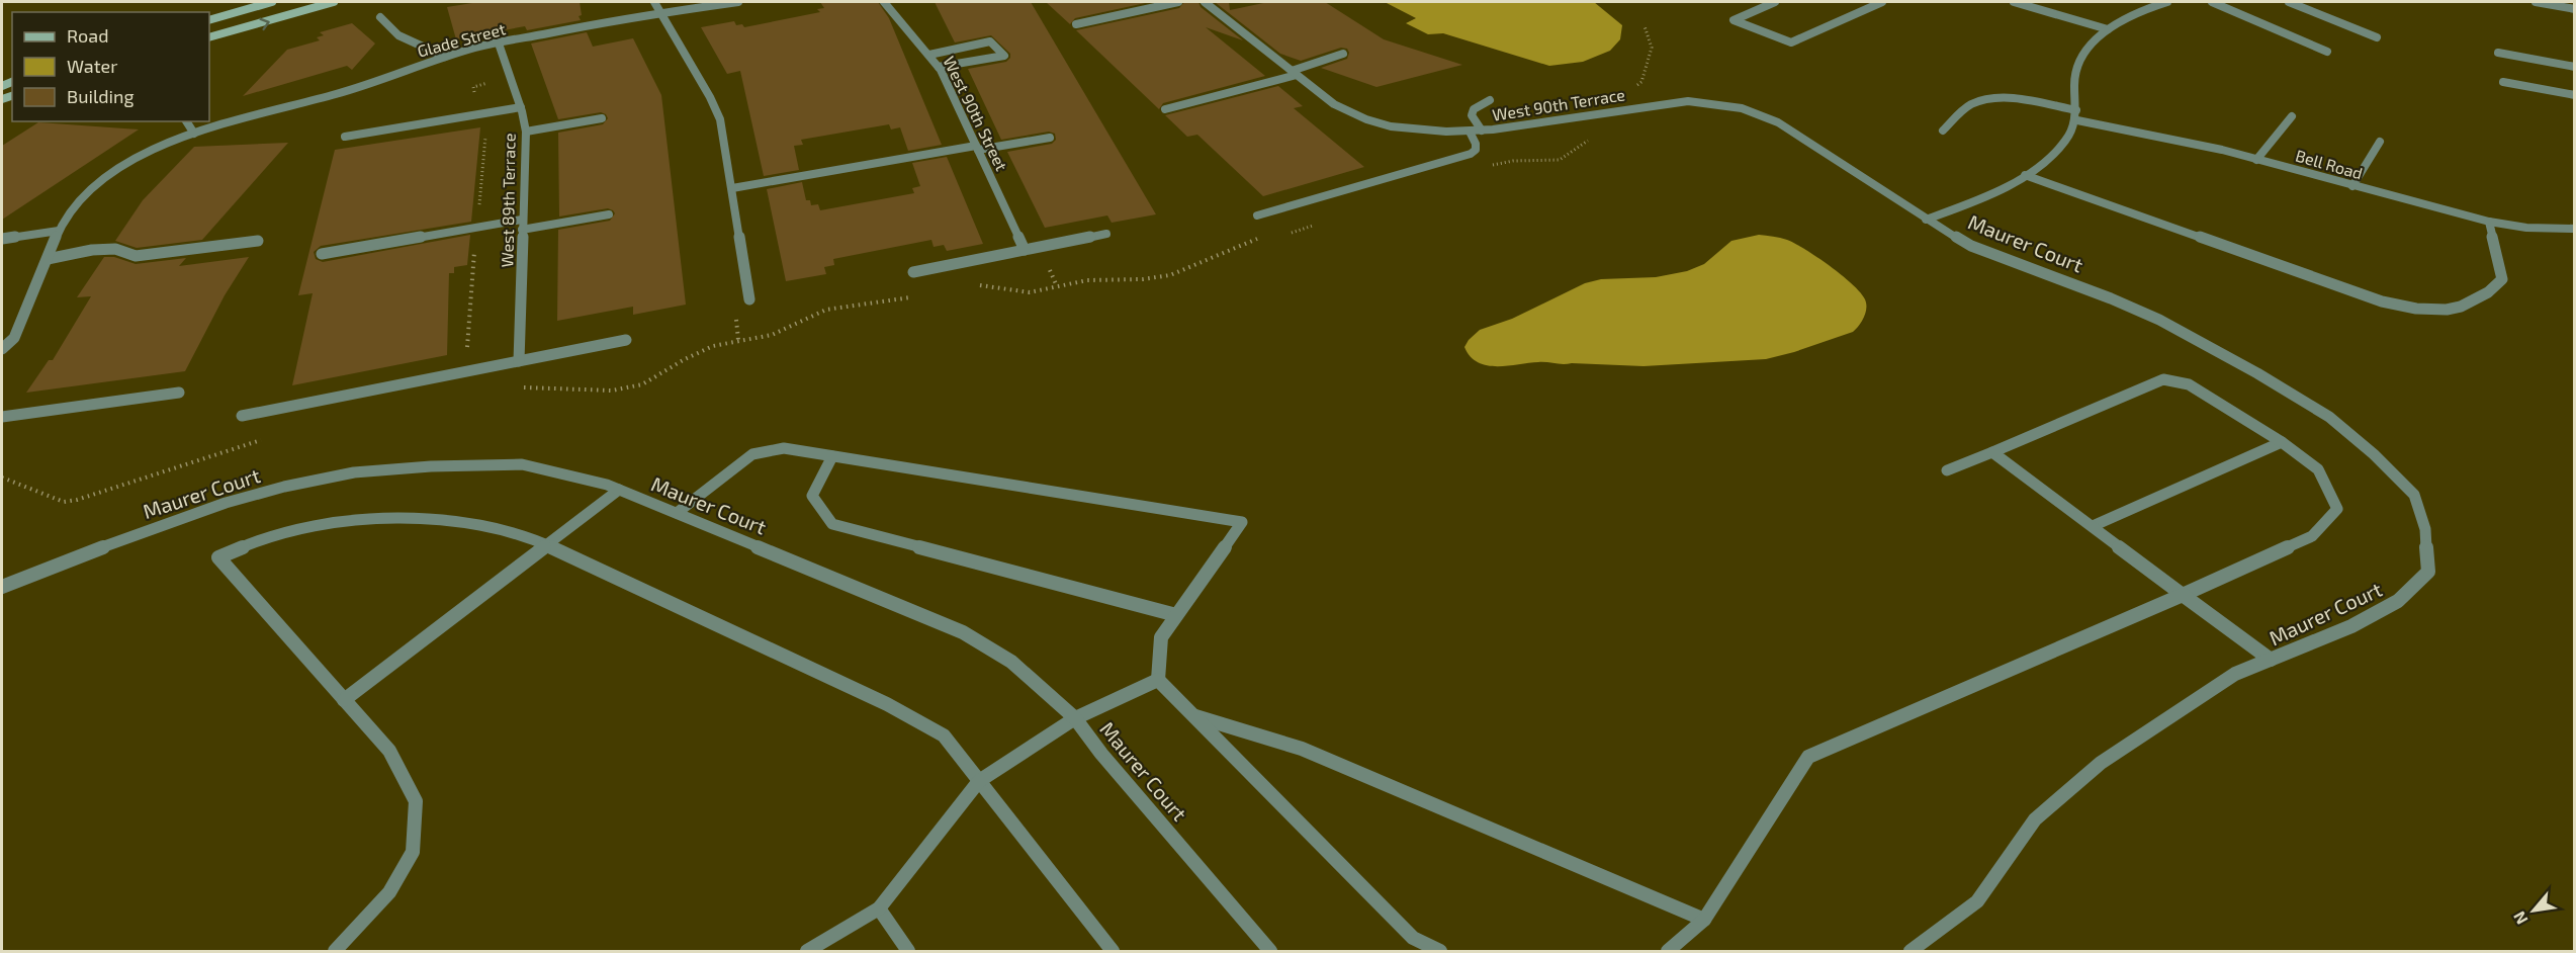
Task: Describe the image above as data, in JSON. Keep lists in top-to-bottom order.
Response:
{
  "streets": {
    "street": [
      "Glade Street",
      "West 90th Terrace",
      "West 90th Street",
      "Bell Road",
      "West 89th Terrace",
      "Maurer Court"
    ]
  },
  "crossings": [
    ["Glade Street", "West 89th Terrace"],
    ["West 90th Terrace", "Maurer Court"]
  ],
  "legend": ["Road", "Water", "Building"],
  "north": "bottom left"
}
